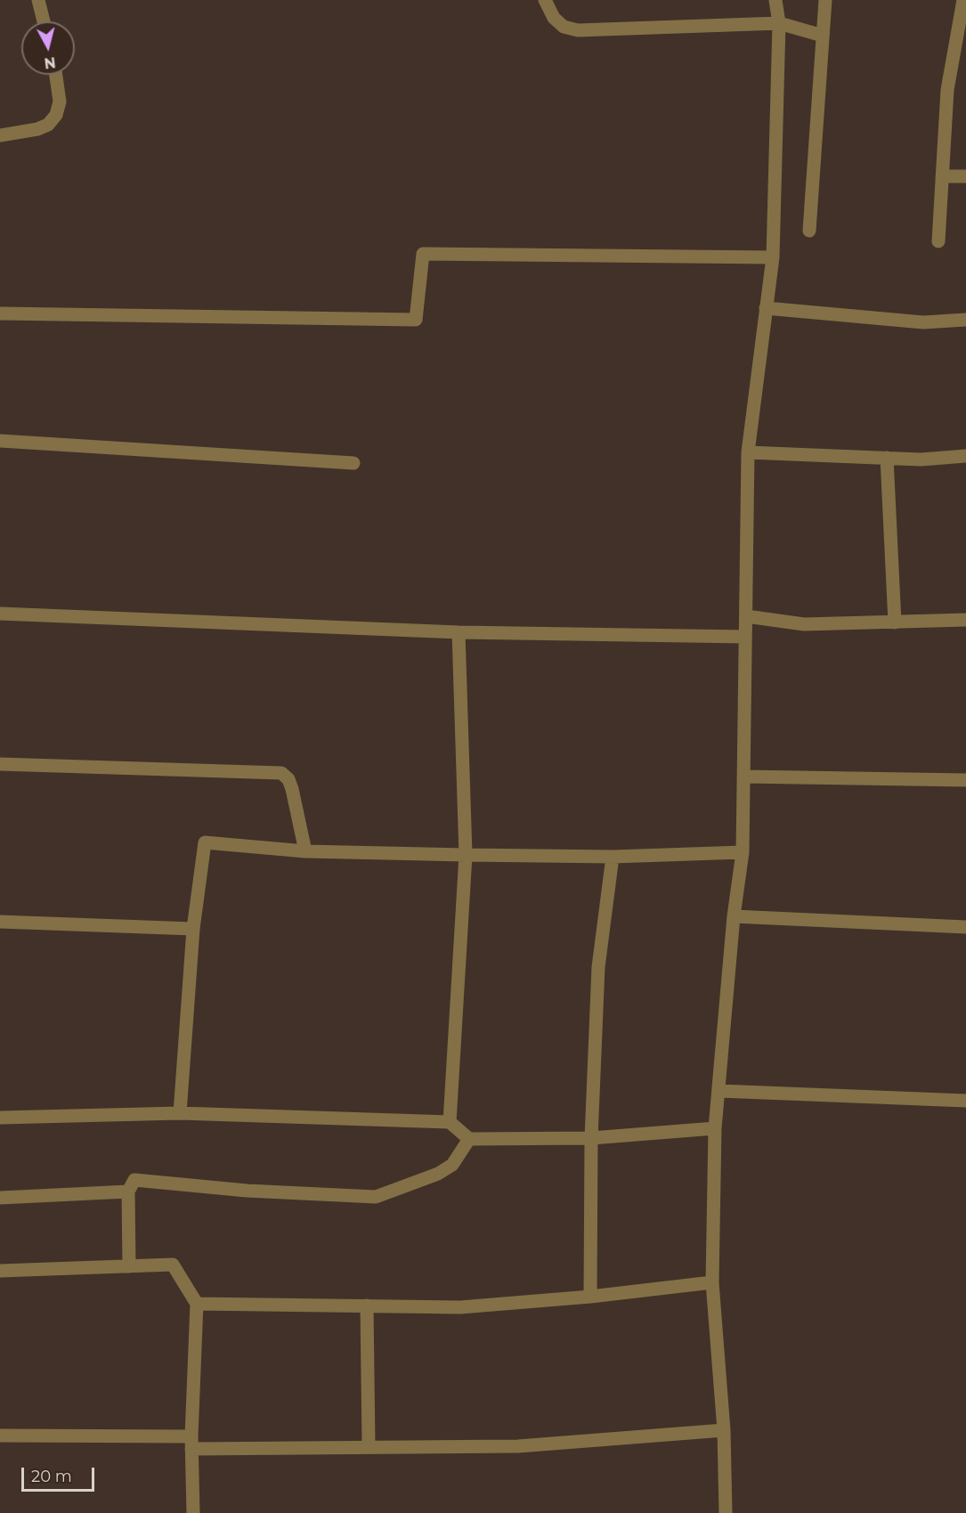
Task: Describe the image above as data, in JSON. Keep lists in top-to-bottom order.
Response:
{
  "scale_bar": "20 m",
  "north": "bottom"
}
